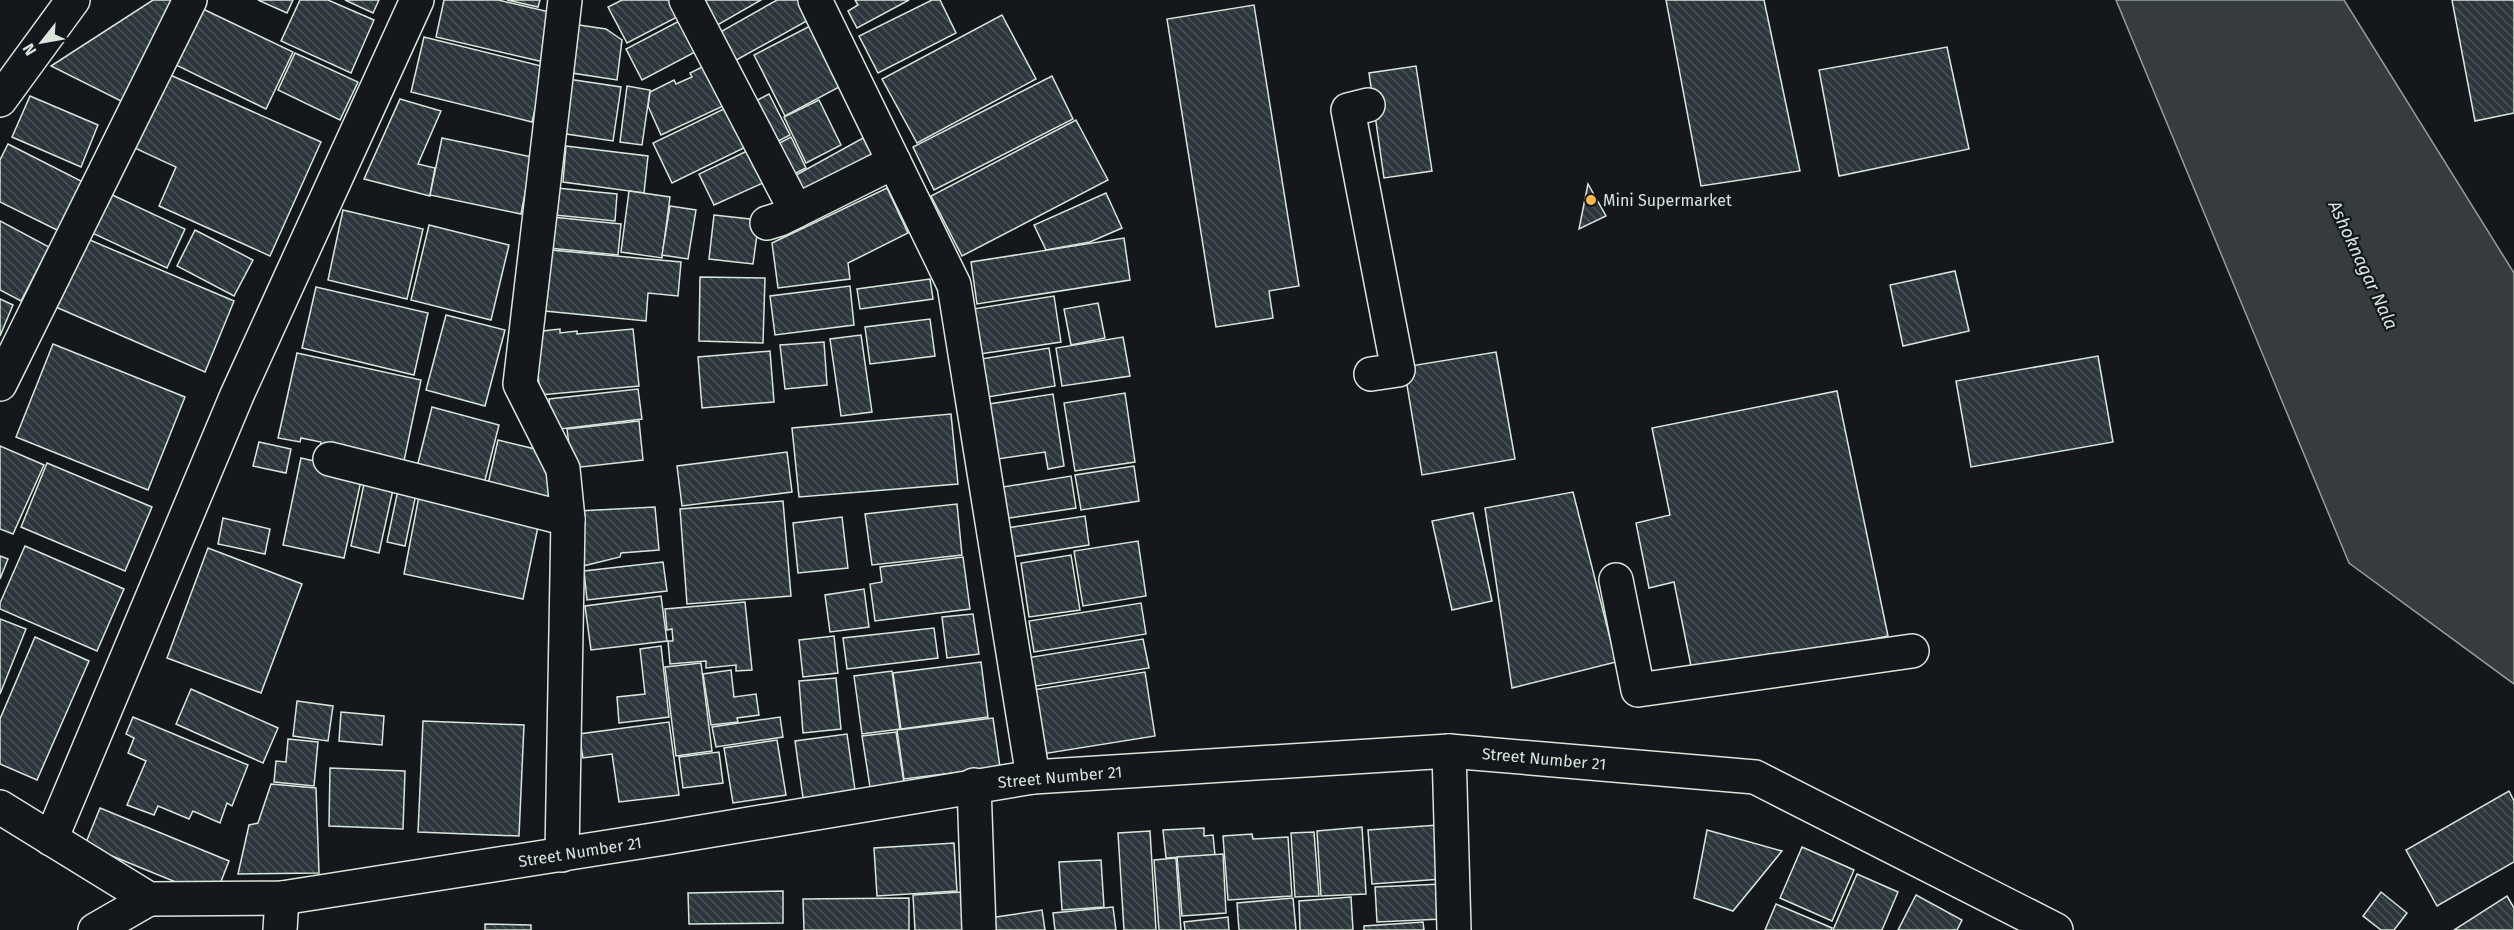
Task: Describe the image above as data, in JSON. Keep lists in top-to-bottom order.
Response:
{
  "streets": {
    "street": ["Street Number 21"]
  },
  "water": ["Ashoknagar Nala"],
  "places": ["Mini Supermarket"],
  "north": "bottom left"
}
